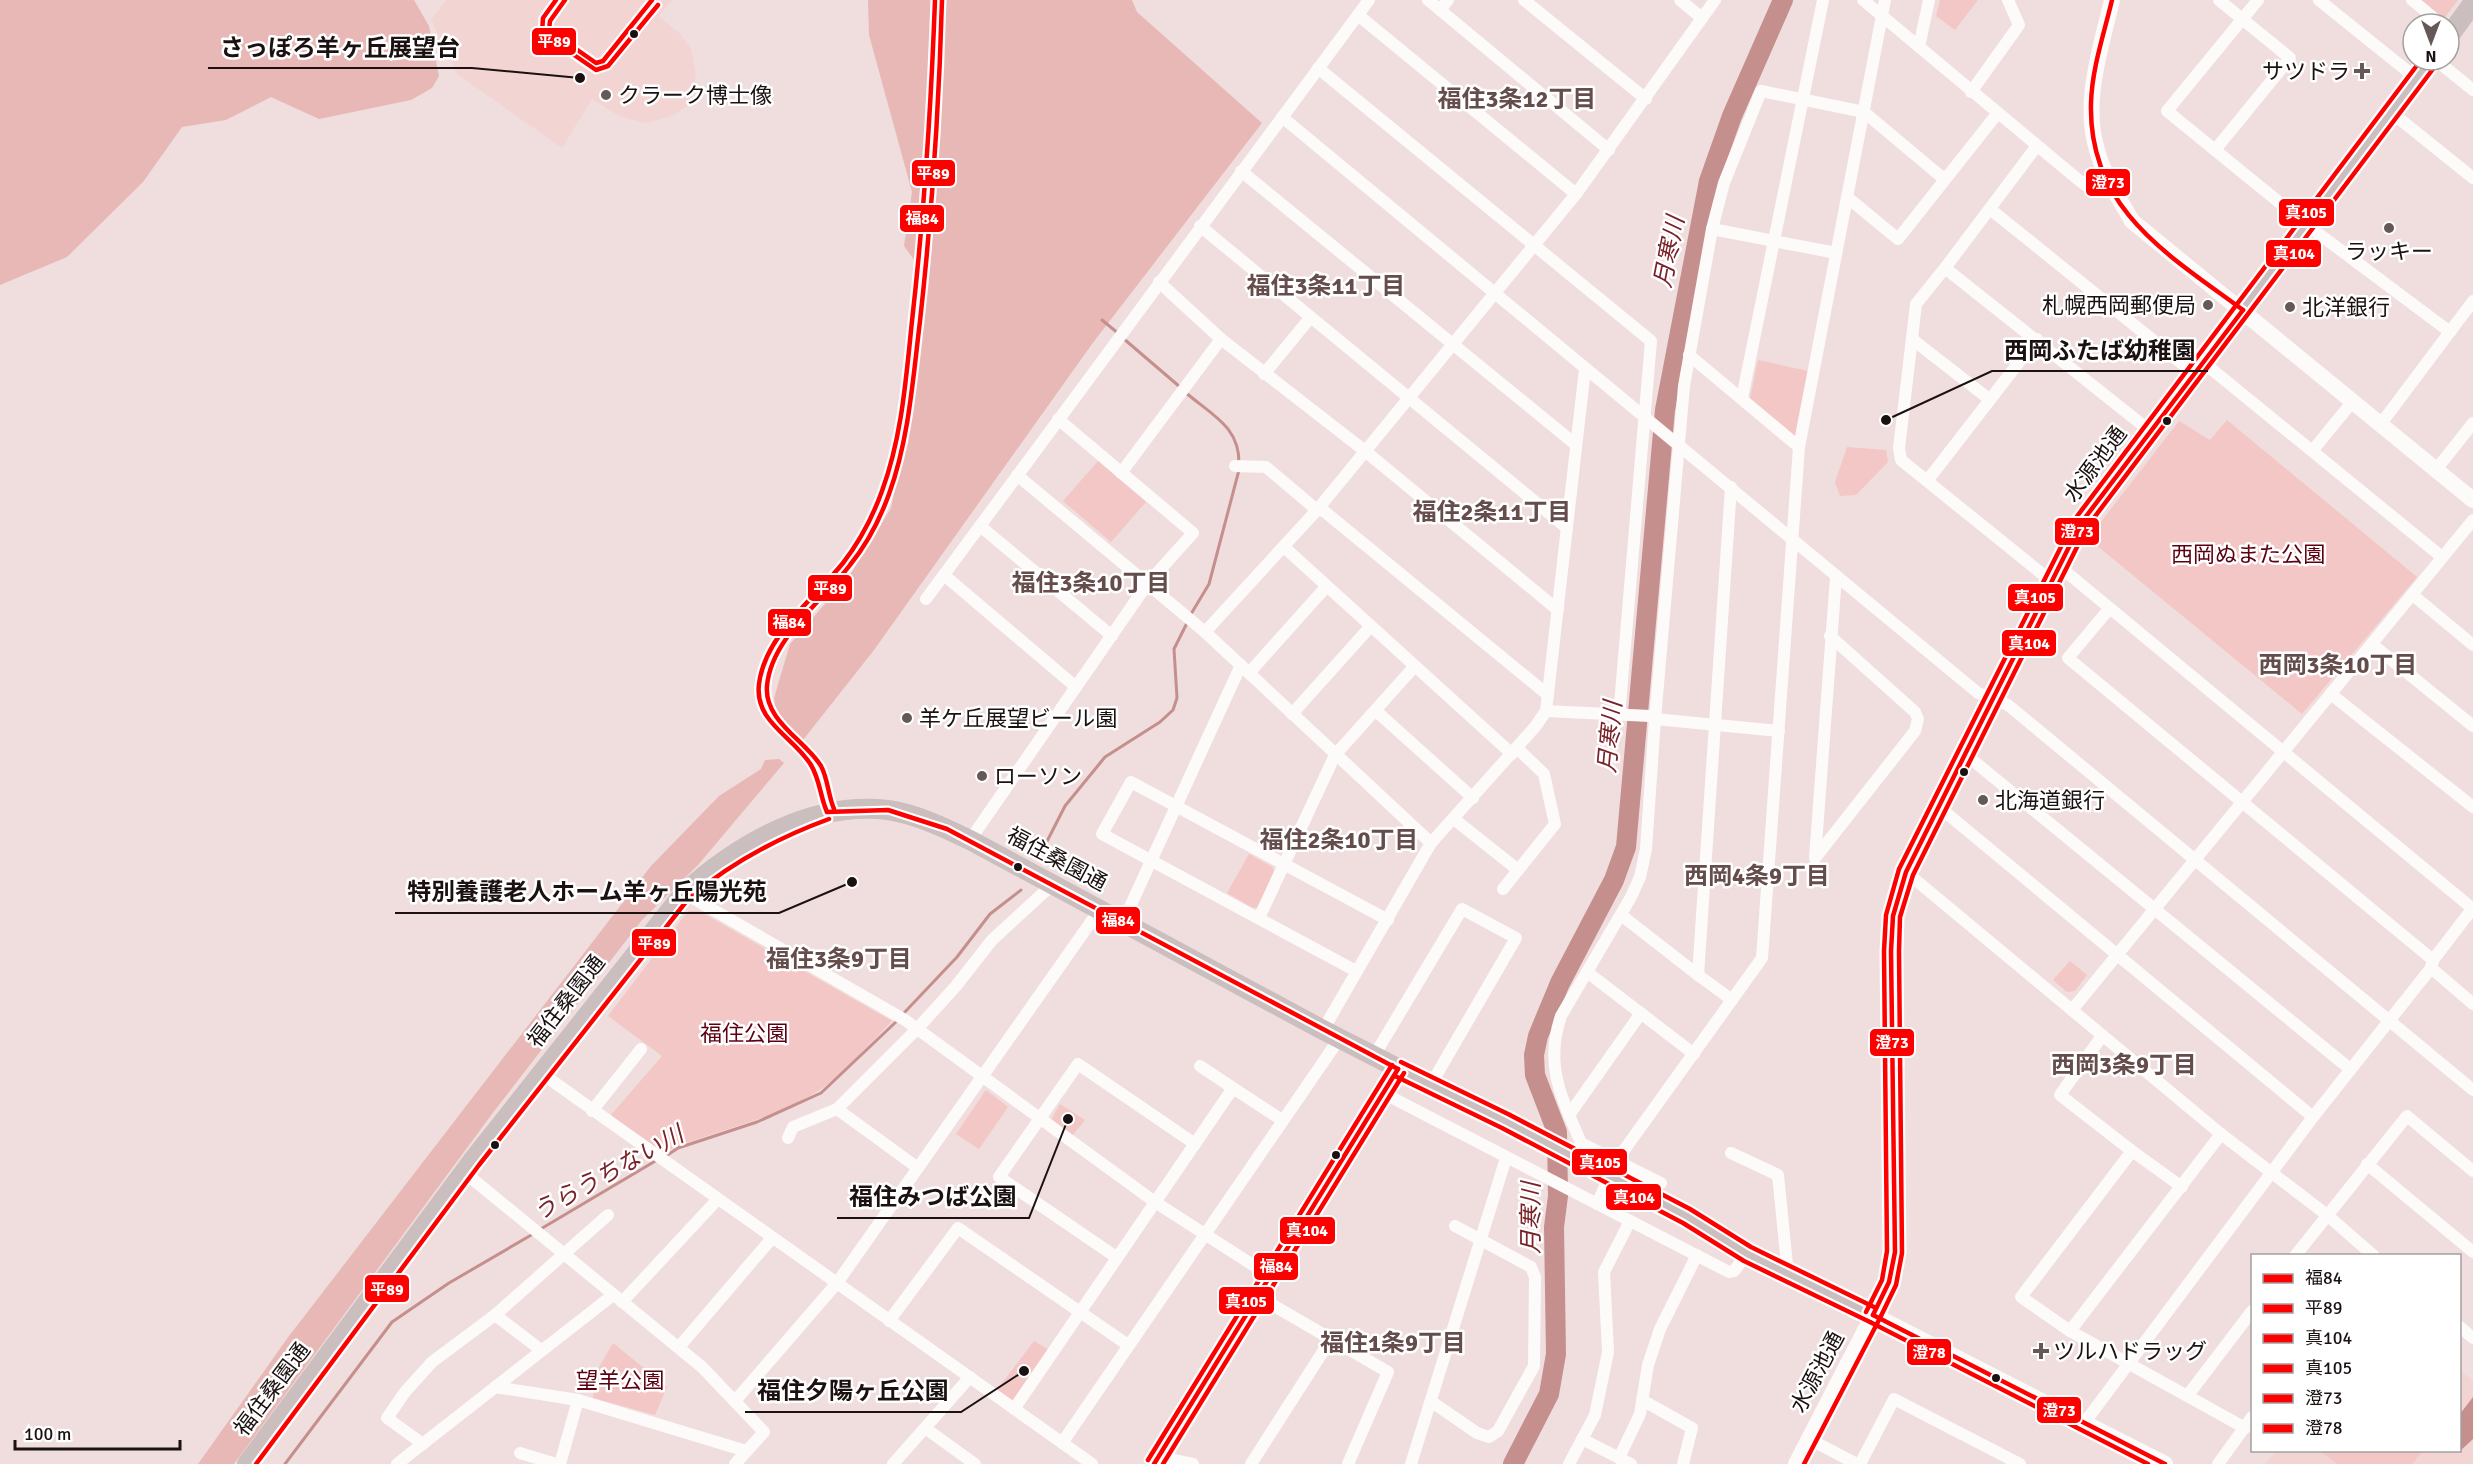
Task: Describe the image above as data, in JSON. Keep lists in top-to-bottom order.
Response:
{
  "streets": {
    "main road": ["水源池通", "福住桑園通"]
  },
  "crossings": [
    ["水源池通", "福住桑園通"]
  ],
  "districts": [
    "福住3条12丁目",
    "福住3条11丁目",
    "福住2条11丁目",
    "福住3条10丁目",
    "西岡3条10丁目",
    "福住2条10丁目",
    "西岡4条9丁目",
    "福住3条9丁目",
    "西岡3条9丁目",
    "福住1条9丁目"
  ],
  "water": ["月寒川", "うらうちない川"],
  "parks": ["西岡ぬまた公園", "福住公園", "望羊公園"],
  "places": {
    "health": ["サツドラ", "ツルハドラッグ"],
    "other": [
      "さっぽろ羊ヶ丘展望台",
      "クラーク博士像",
      "ラッキー",
      "札幌西岡郵便局",
      "北洋銀行",
      "西岡ふたば幼稚園",
      "羊ケ丘展望ビール園",
      "ローソン",
      "北海道銀行",
      "特別養護老人ホーム羊ヶ丘陽光苑",
      "福住みつば公園",
      "福住夕陽ヶ丘公園"
    ]
  },
  "lines": [
    "transit line 福84",
    "transit line 平89",
    "transit line 澄73",
    "transit line 真104",
    "transit line 真105",
    "transit line 澄78"
  ],
  "legend": [
    "福84",
    "平89",
    "真104",
    "真105",
    "澄73",
    "澄78"
  ],
  "scale_bar": "100 m",
  "north": "bottom"
}
